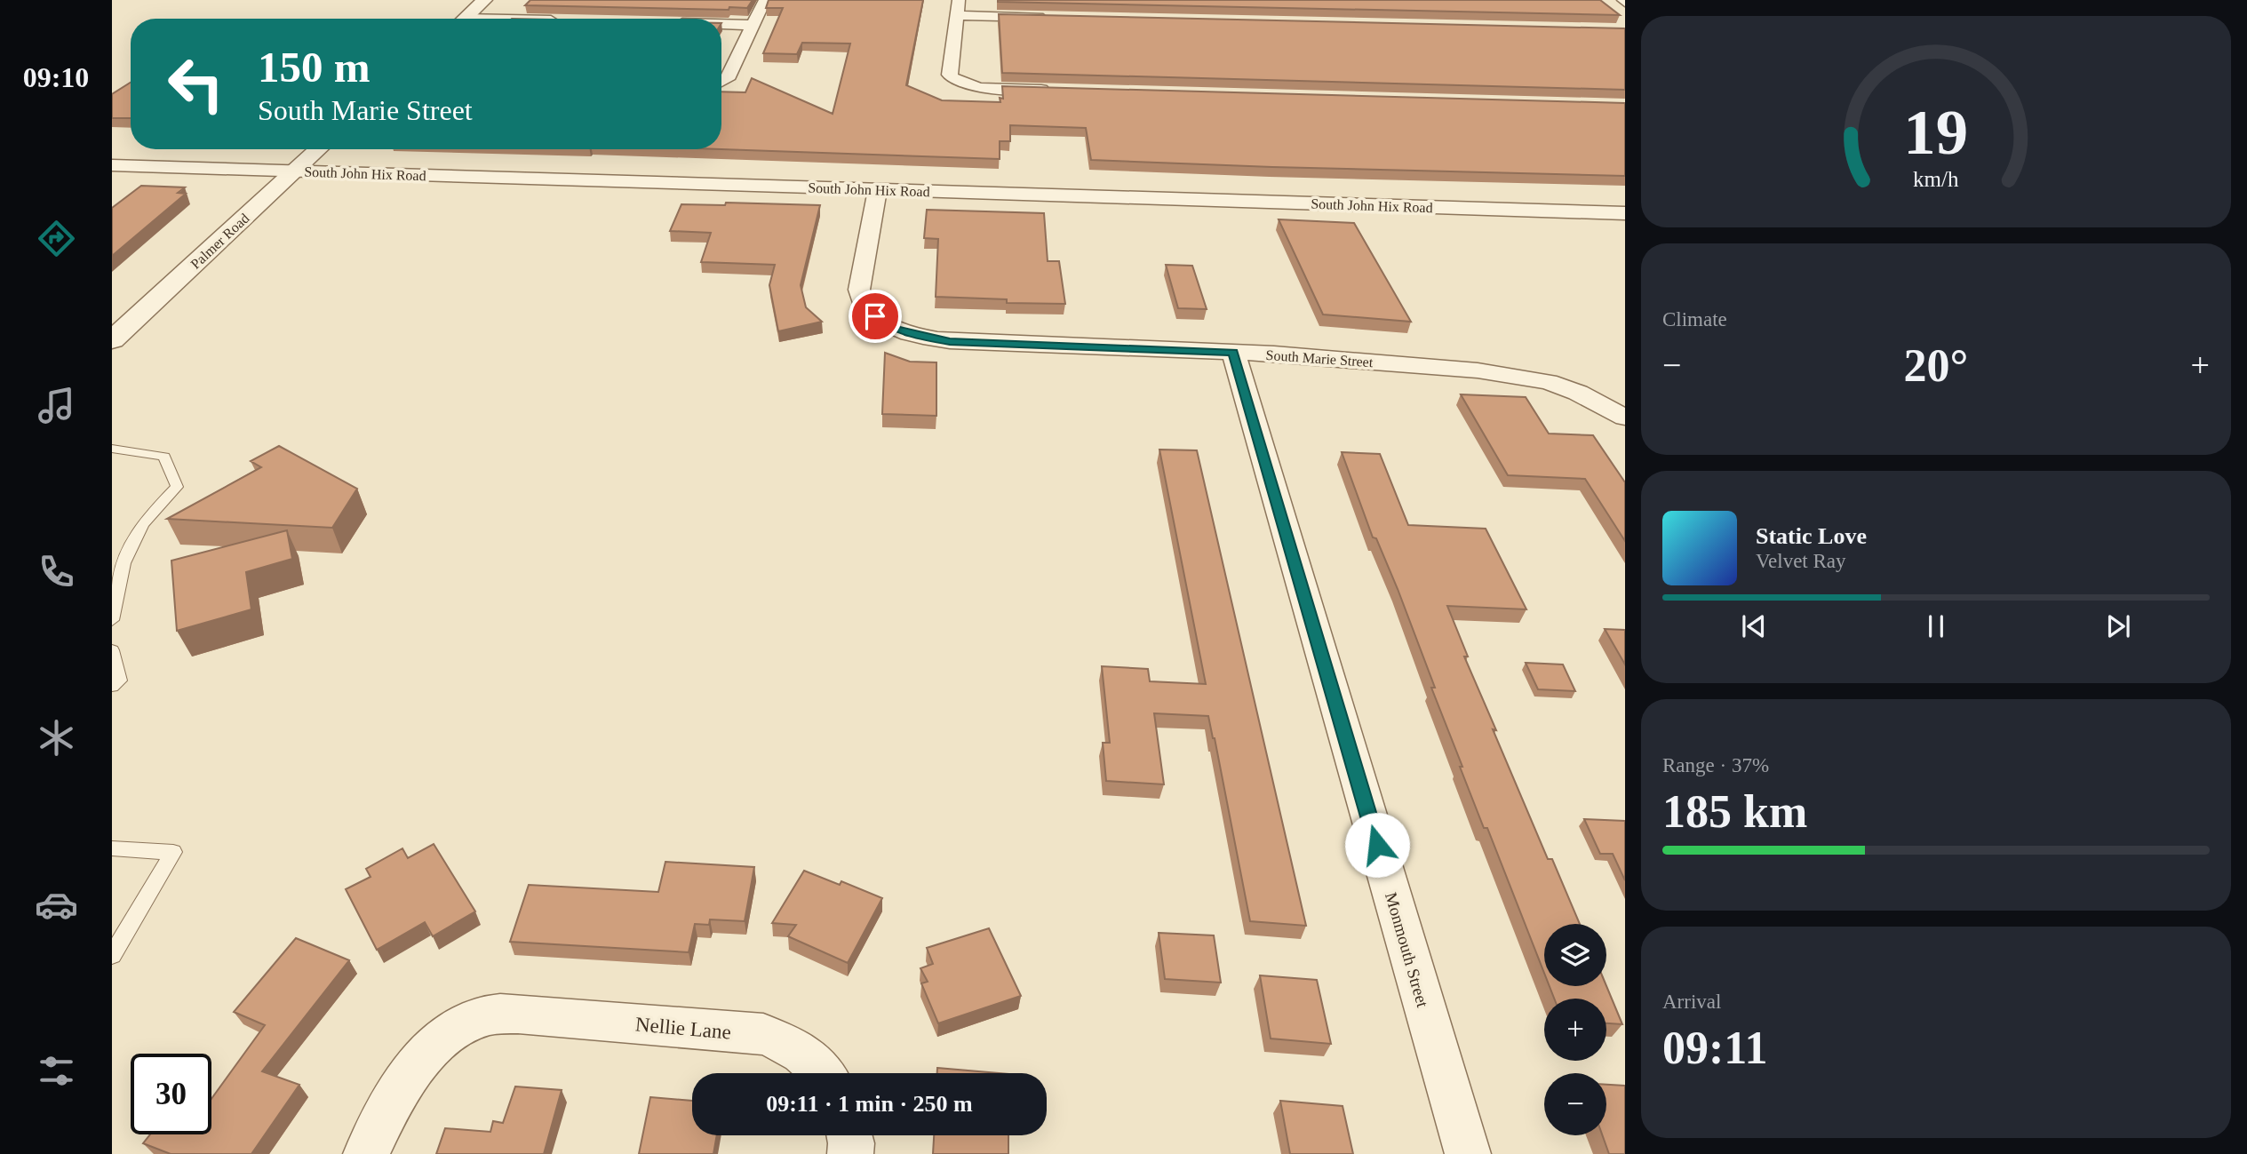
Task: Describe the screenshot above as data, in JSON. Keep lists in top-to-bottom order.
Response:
{
  "streets": {
    "street": [
      "South John Hix Road",
      "Palmer Road",
      "South Marie Street",
      "Monmouth Street",
      "Nellie Lane"
    ]
  },
  "crossings": [
    ["South John Hix Road", "Palmer Road"],
    ["South John Hix Road", "South Marie Street"],
    ["South Marie Street", "Monmouth Street"]
  ],
  "page": {
    "tabs": "09:10",
    "turn": ["150 m", "South Marie Street"],
    "tile": [
      "Climate",
      ["Range · 37%", "185 km"],
      ["Arrival", "09:11"]
    ],
    "heat": ["−", "20°", "+"],
    "song": ["Static Love", "Velvet Ray"],
    "map_buttons": ["+", "−"],
    "limit": "30",
    "trip": "09:11 · 1 min · 250 m",
    "gauge": ["19", "km/h"]
  }
}
